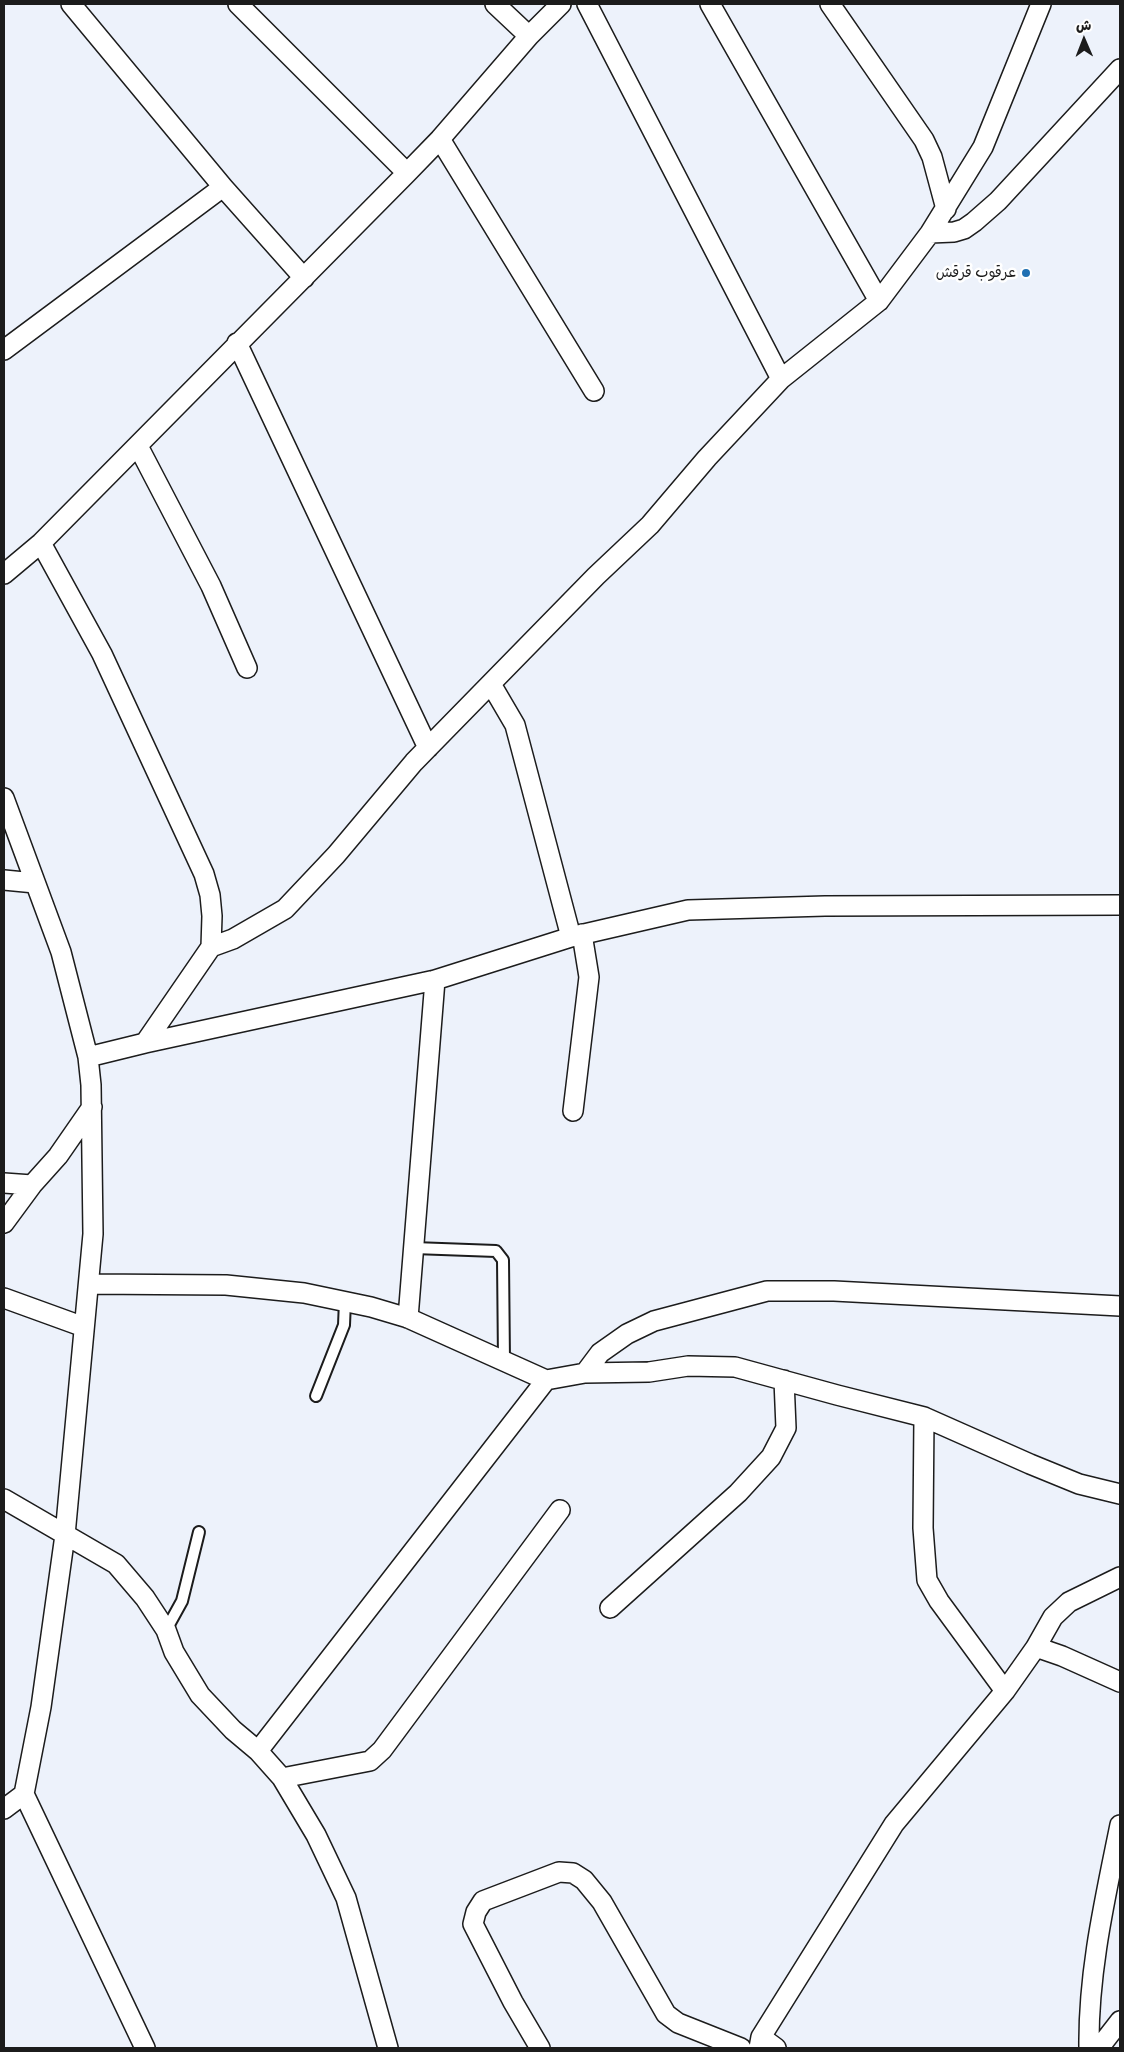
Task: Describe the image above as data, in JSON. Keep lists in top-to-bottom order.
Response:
{
  "places": ["عرقوب قرقش"],
  "north": "top"
}
